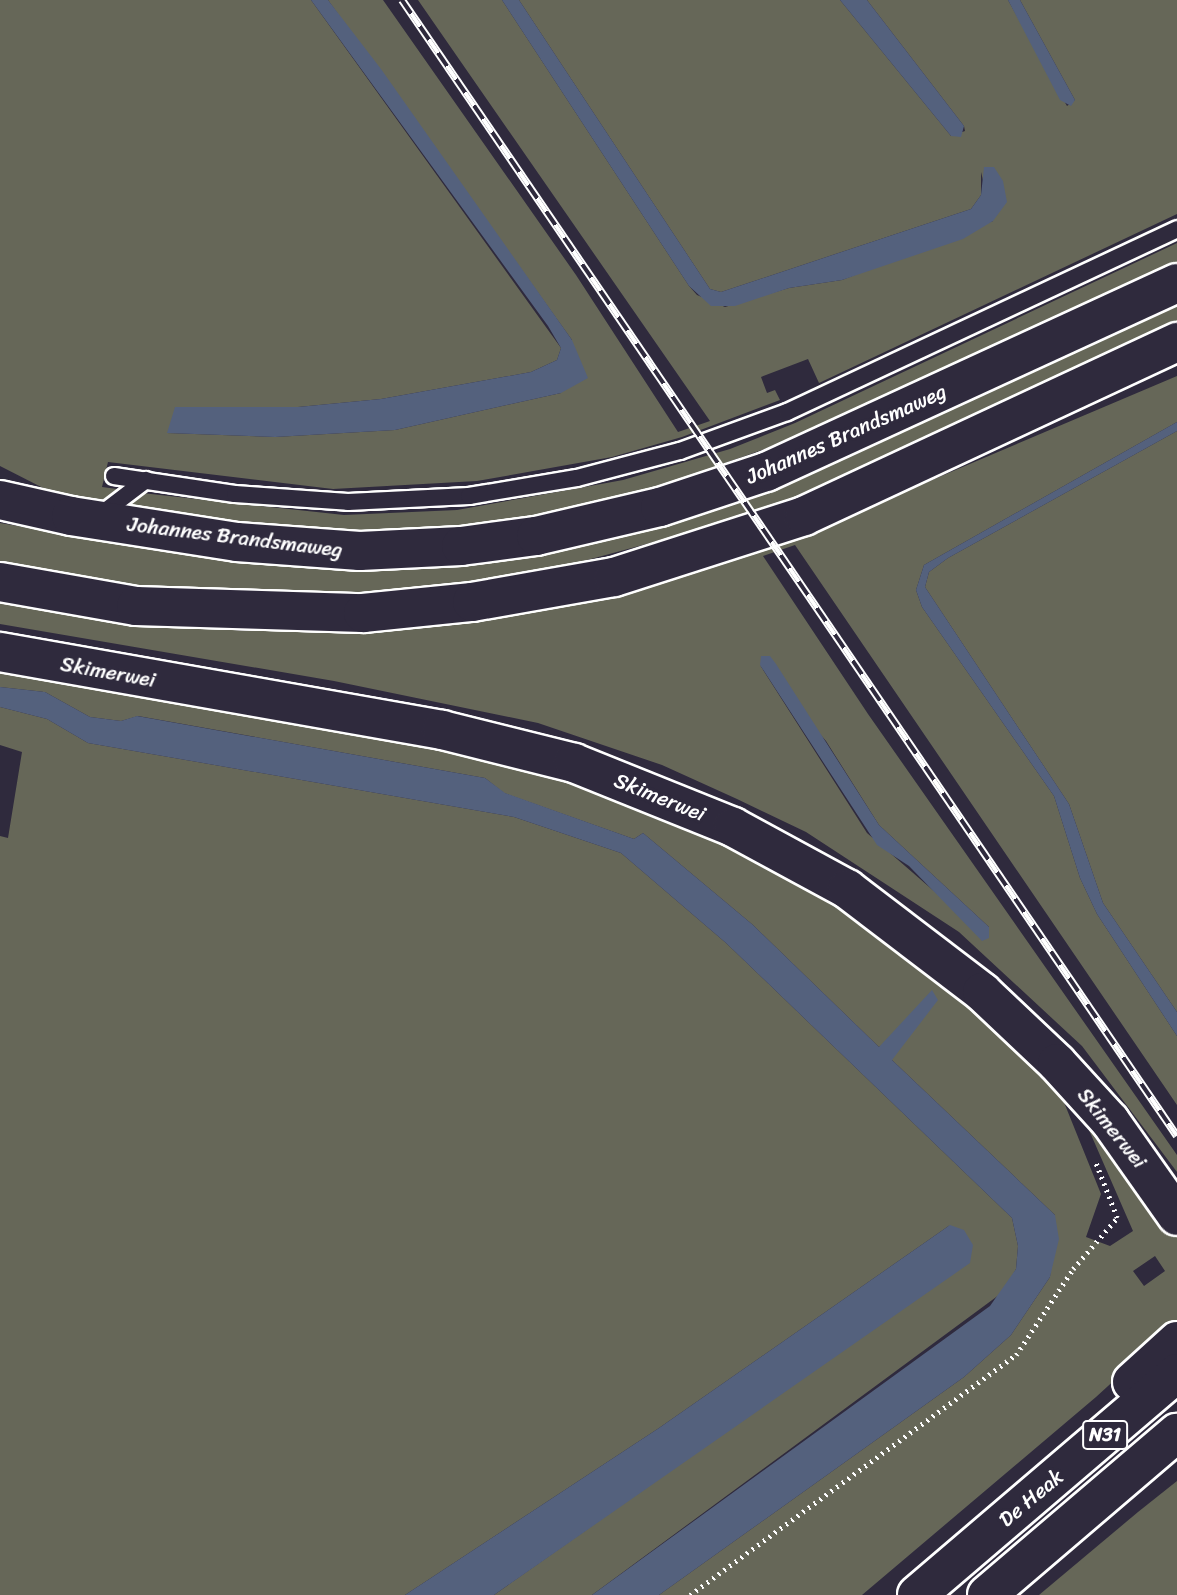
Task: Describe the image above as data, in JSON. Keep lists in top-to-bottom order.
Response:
{
  "streets": {
    "main road": [
      "Johannes Brandsmaweg",
      "Skimerwei",
      "N31",
      "De Heak"
    ]
  },
  "crossings": [
    ["N31", "De Heak"]
  ]
}
